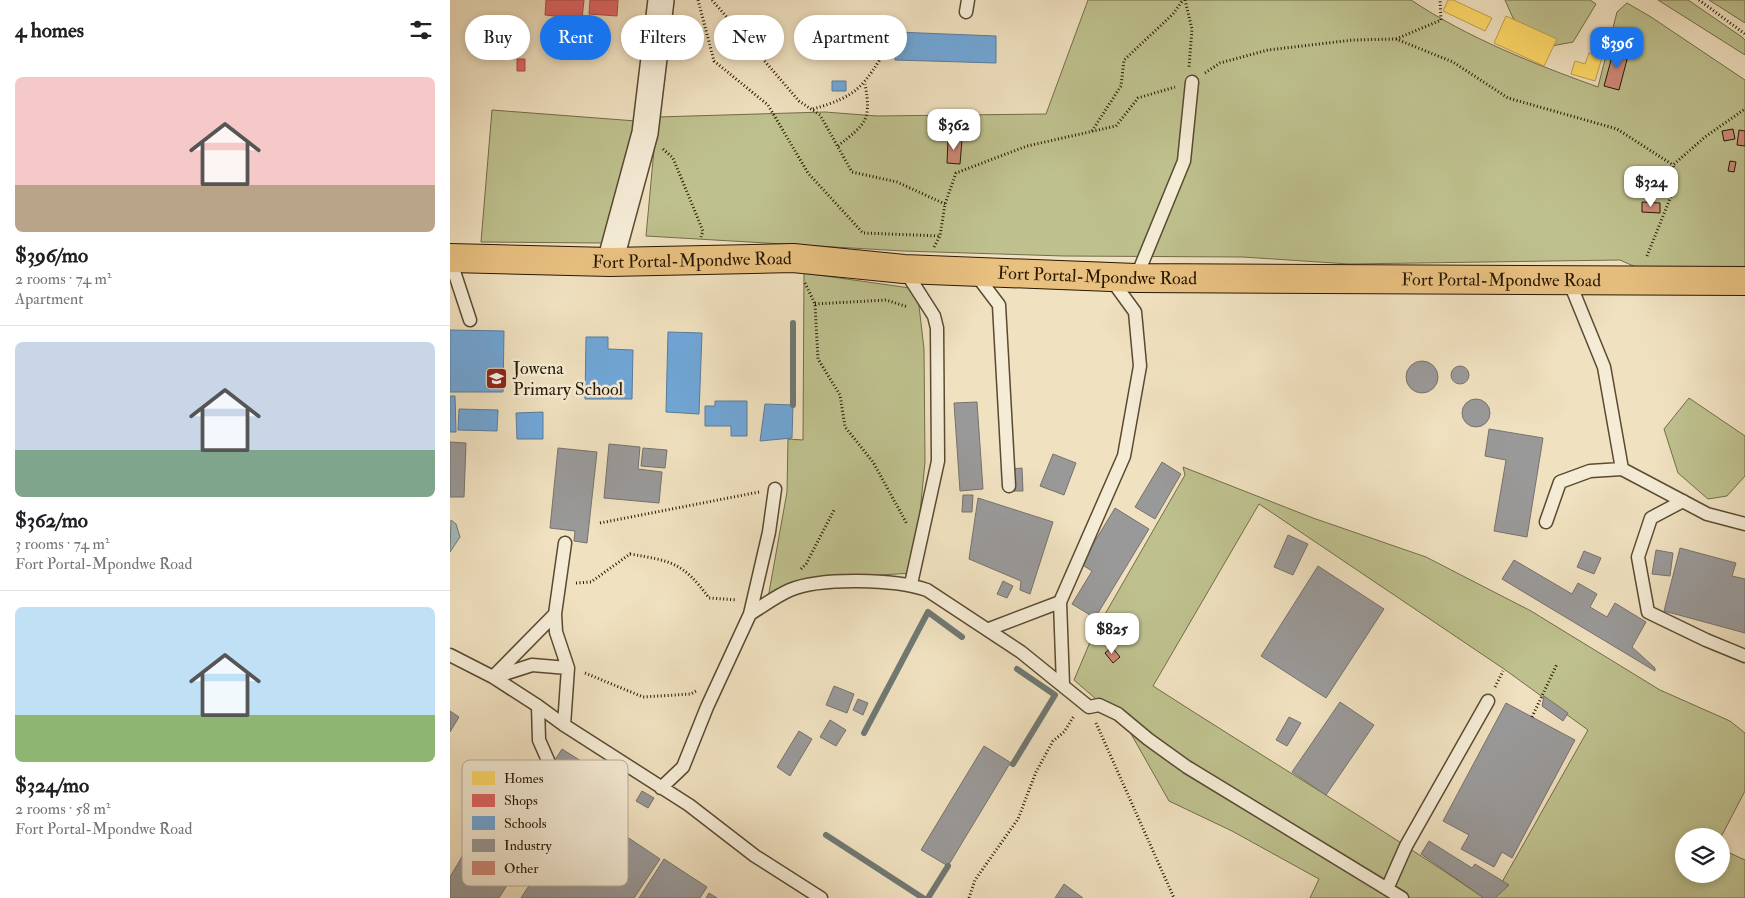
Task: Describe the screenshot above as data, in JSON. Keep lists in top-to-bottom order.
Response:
{
  "streets": {
    "highway": ["Fort Portal-Mpondwe Road"]
  },
  "places": {
    "school or university": ["Jowena Primary School"]
  },
  "legend": [
    "Homes",
    "Shops",
    "Schools",
    "Industry",
    "Other"
  ],
  "page": {
    "heading": "4 homes",
    "chip": [
      "Buy",
      "Rent",
      "Filters",
      "New",
      "Apartment"
    ],
    "price": [
      "$396",
      "$362",
      "$324",
      "$825"
    ],
    "list": [
      {
        "name": "$396/mo",
        "note": "2 rooms · 74 m² · Apartment"
      },
      {
        "name": "$362/mo",
        "note": "3 rooms · 74 m² · Fort Portal-Mpondwe Road"
      },
      {
        "name": "$324/mo",
        "note": "2 rooms · 58 m² · Fort Portal-Mpondwe Road"
      }
    ]
  }
}
